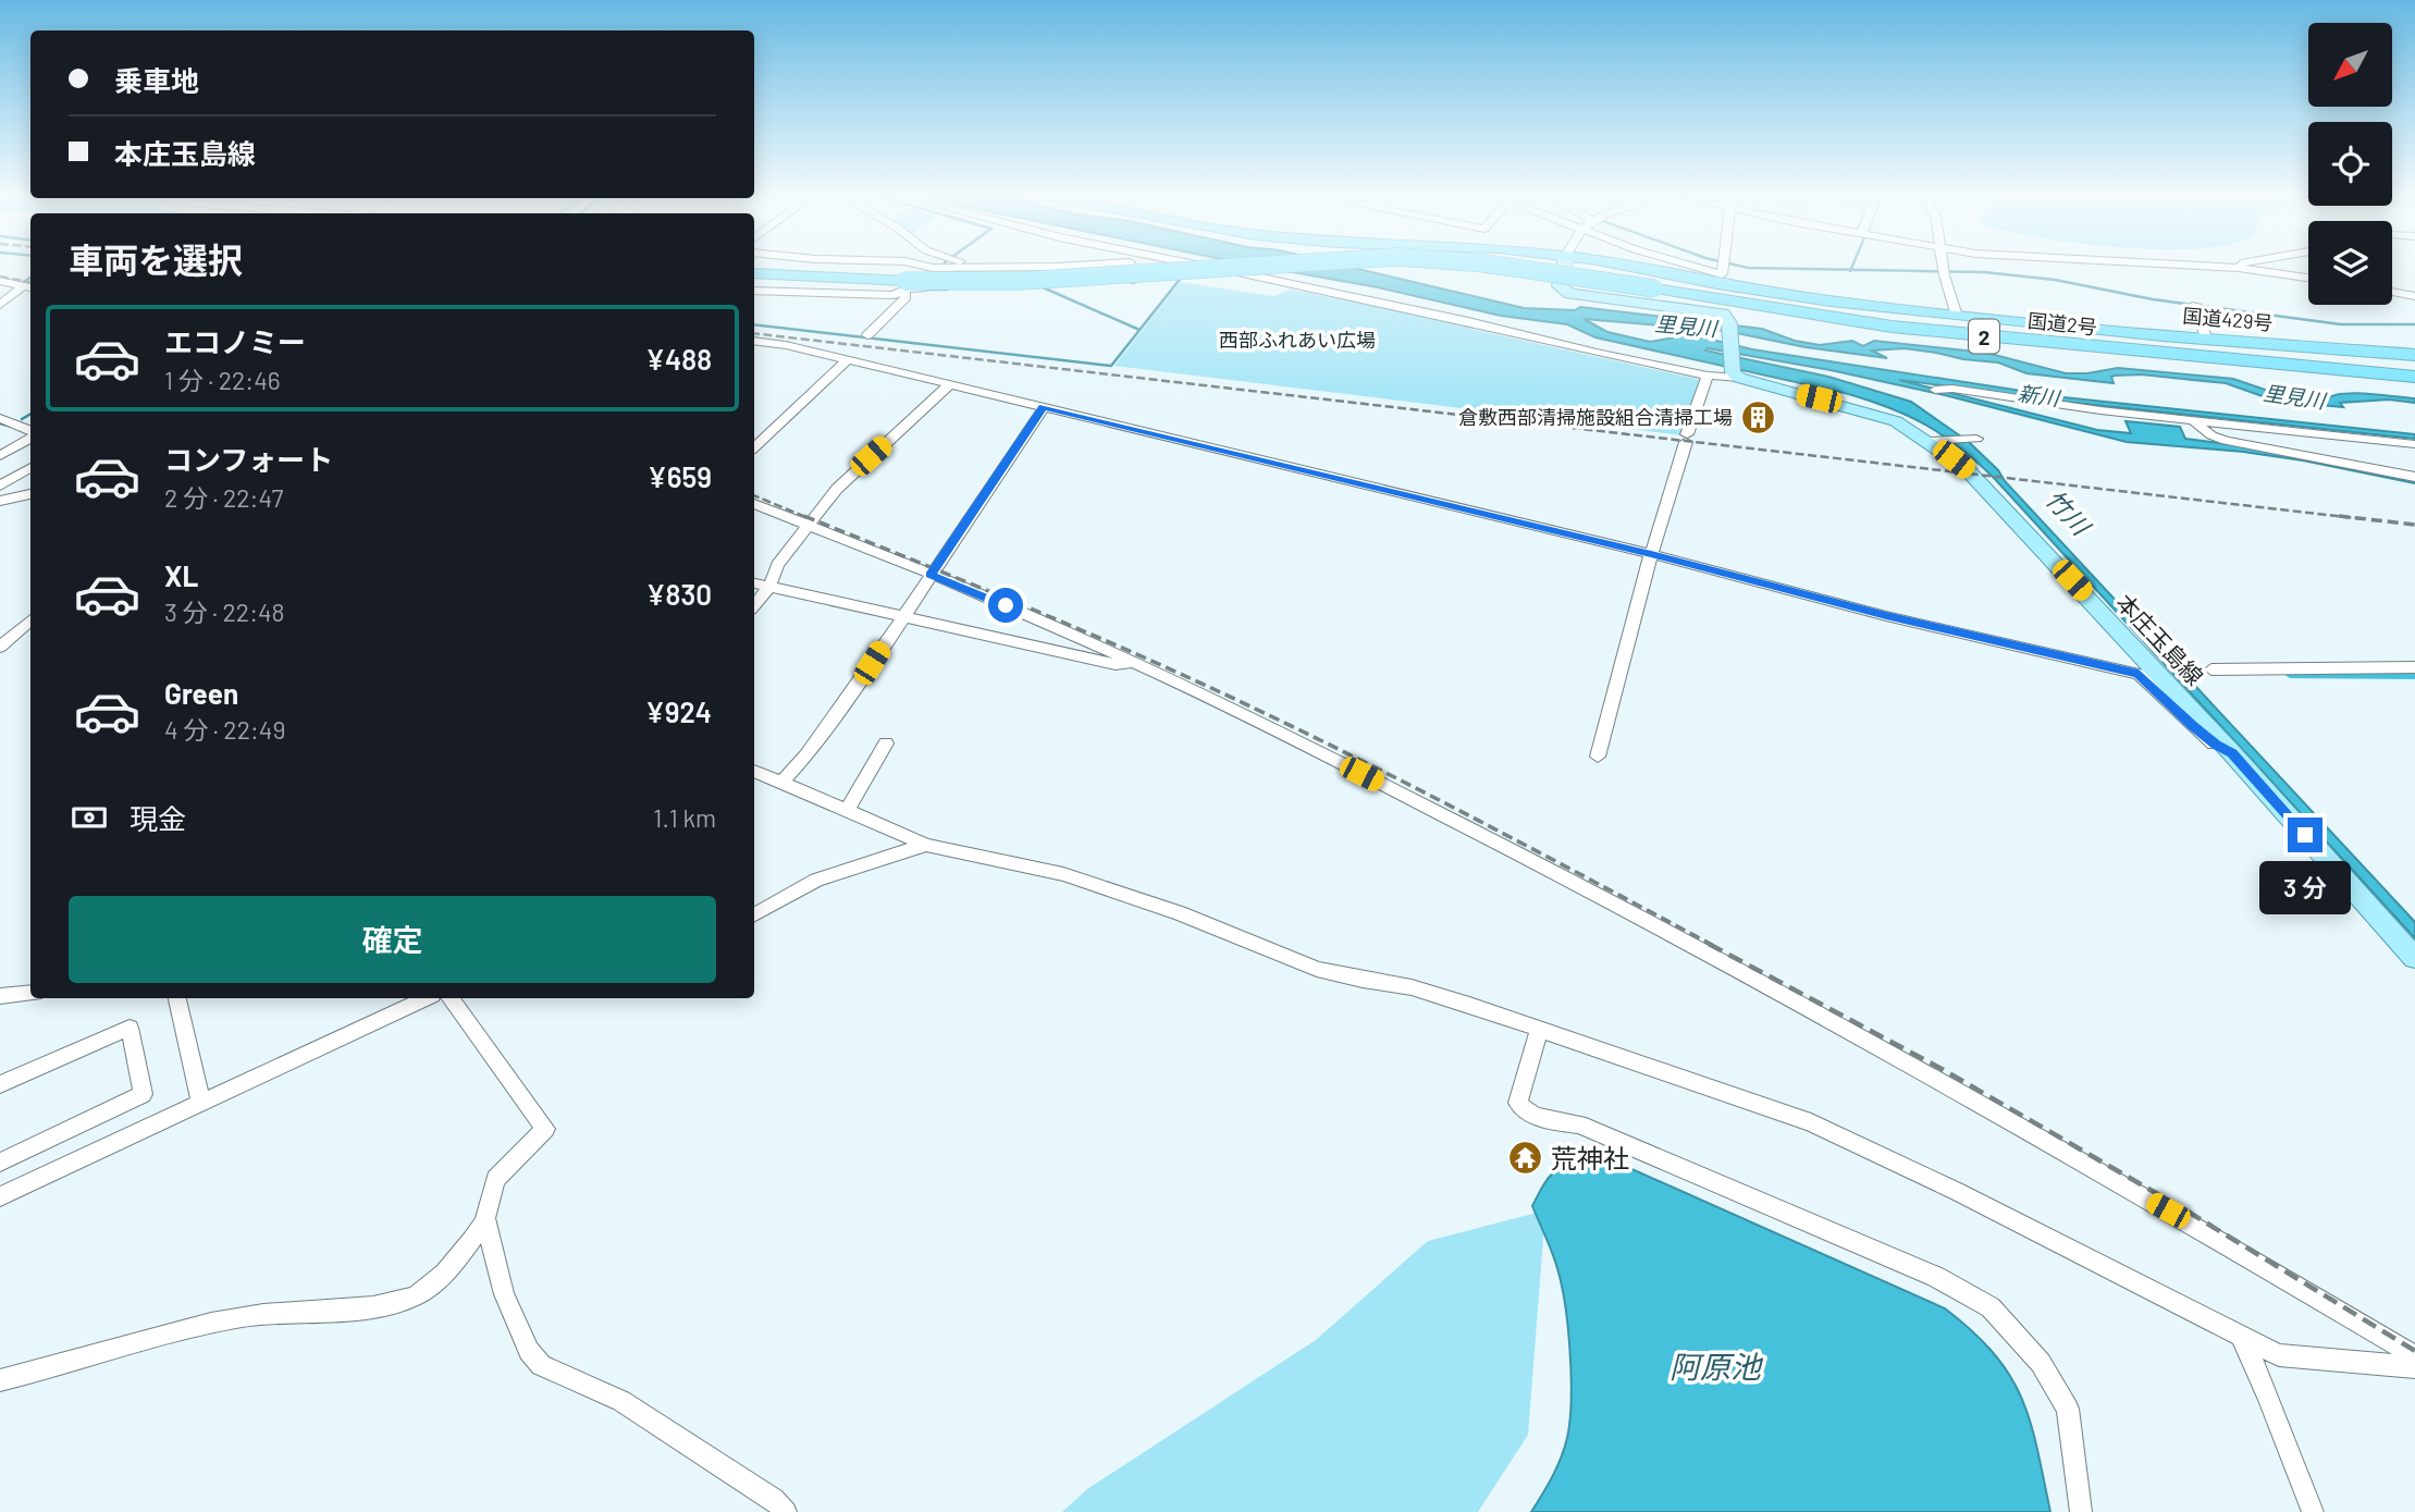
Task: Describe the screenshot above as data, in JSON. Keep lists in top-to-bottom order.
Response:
{
  "streets": {
    "highway": ["国道429号", "国道2号", "2"],
    "main road": ["本庄玉島線"]
  },
  "crossings": [
    ["国道2号", "2"]
  ],
  "water": [
    "里見川",
    "新川",
    "竹川",
    "阿原池"
  ],
  "parks": ["西部ふれあい広場"],
  "places": {
    "building": ["倉敷西部清掃施設組合清掃工場"],
    "temple": ["荒神社"]
  },
  "north": "bottom left",
  "page": {
    "banner": ["乗車地", "本庄玉島線"],
    "heading": "車両を選択",
    "list": [
      {
        "name": "エコノミー",
        "note": "1 分 · 22:46",
        "value": "¥488"
      },
      {
        "name": "コンフォート",
        "note": "2 分 · 22:47",
        "value": "¥659"
      },
      {
        "name": "XL",
        "note": "3 分 · 22:48",
        "value": "¥830"
      },
      {
        "name": "Green",
        "note": "4 分 · 22:49",
        "value": "¥924"
      }
    ],
    "pay": ["現金", "1.1 km"],
    "bubble": "3 分",
    "buttons": "確定"
  }
}
